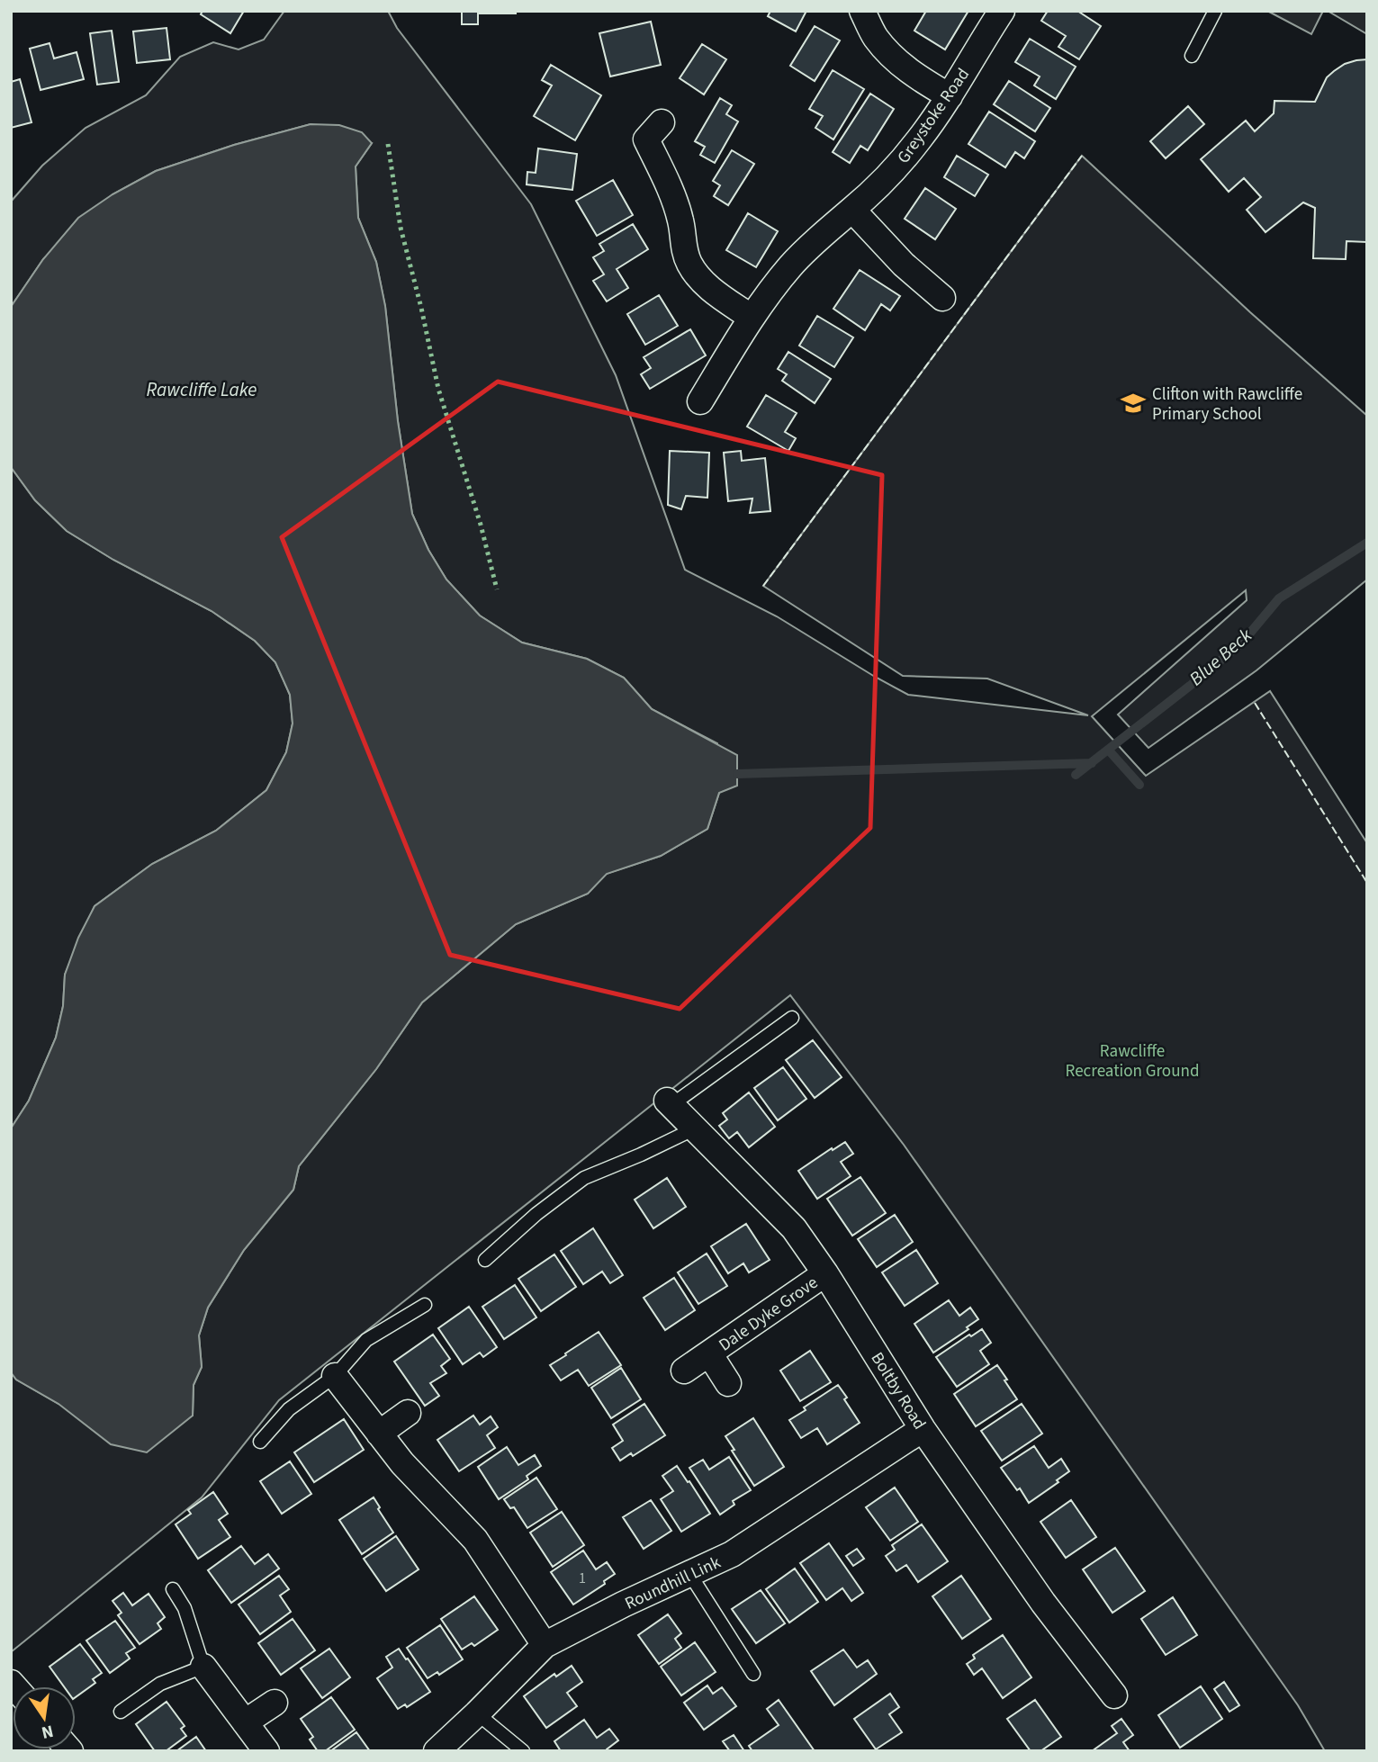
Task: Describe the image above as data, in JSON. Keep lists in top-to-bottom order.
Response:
{
  "streets": {
    "street": [
      "Greystoke Road",
      "Dale Dyke Grove",
      "Boltby Road",
      "Roundhill Link"
    ]
  },
  "crossings": [
    ["Dale Dyke Grove", "Boltby Road"],
    ["Boltby Road", "Roundhill Link"]
  ],
  "water": ["Rawcliffe Lake", "Blue Beck"],
  "parks": ["Rawcliffe Recreation Ground"],
  "places": {
    "school or university": ["Clifton with Rawcliffe Primary School"]
  },
  "house_numbers": ["1"],
  "north": "bottom"
}
